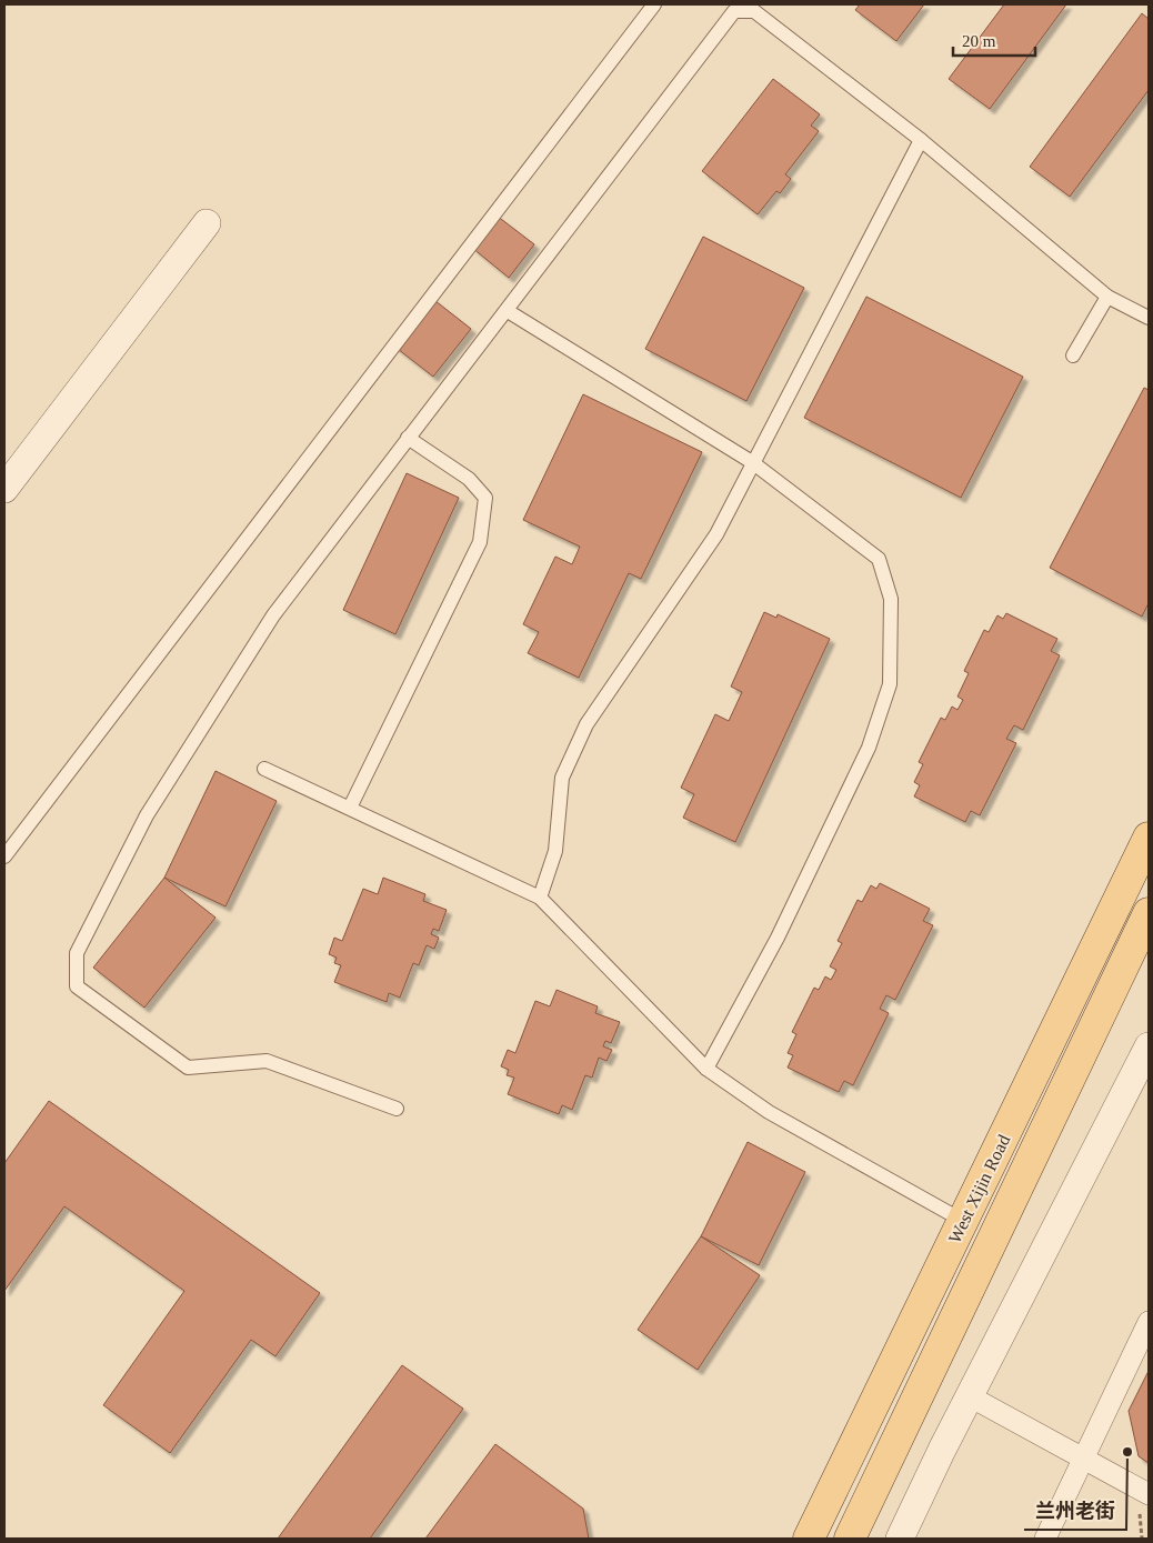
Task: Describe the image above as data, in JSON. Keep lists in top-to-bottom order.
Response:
{
  "streets": {
    "main road": ["West Xijin Road"]
  },
  "places": ["兰州老街"],
  "scale_bar": "20 m"
}
